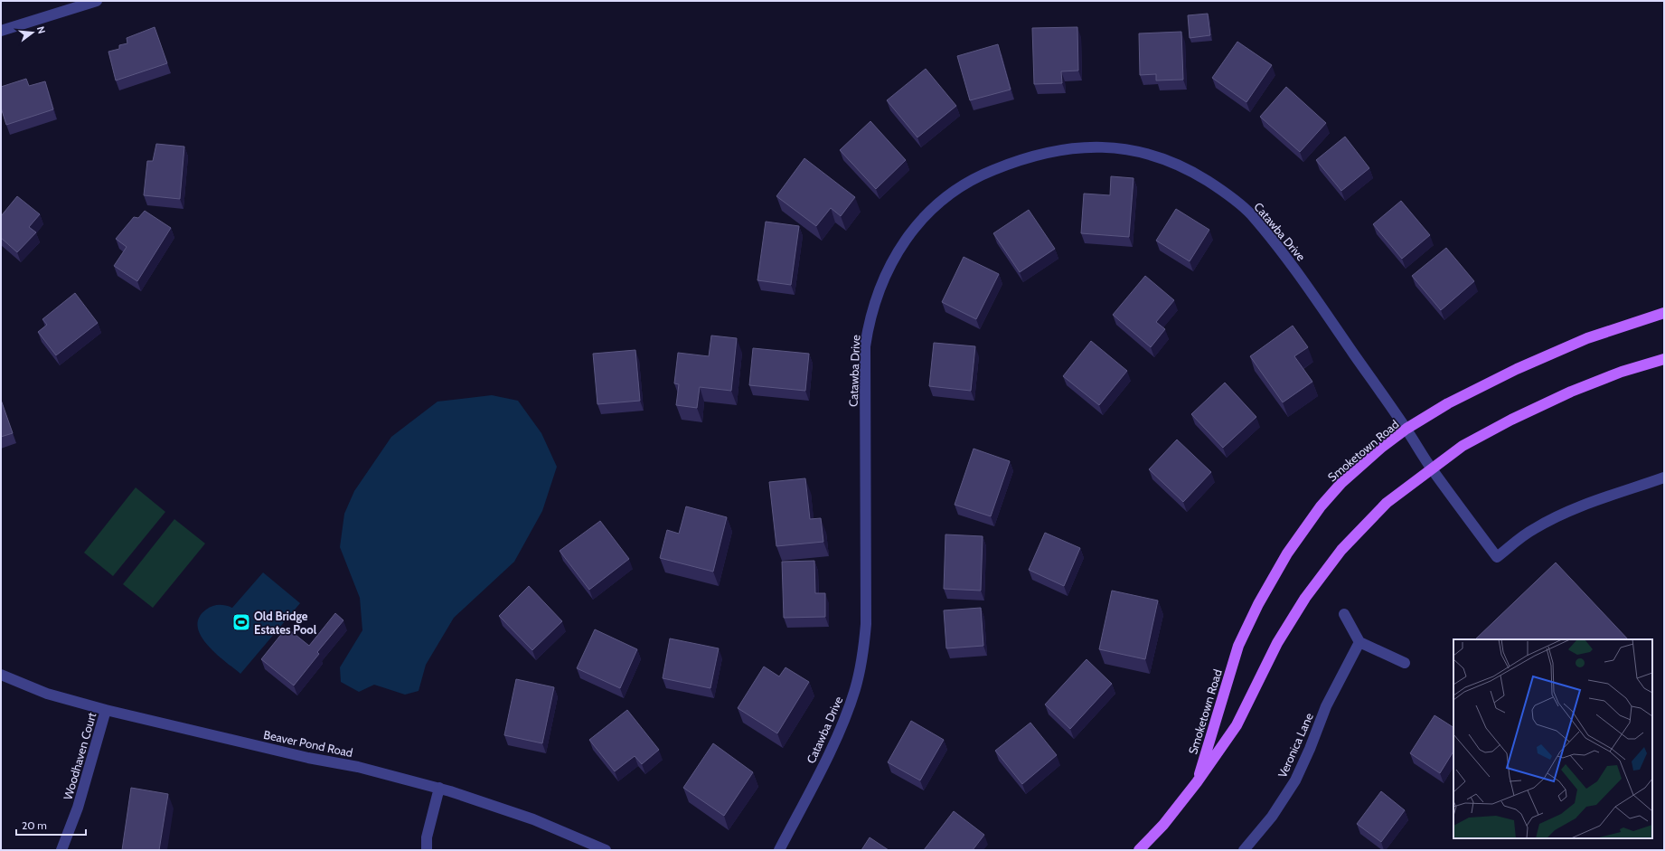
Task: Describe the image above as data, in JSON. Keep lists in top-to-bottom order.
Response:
{
  "streets": {
    "main road": ["Smoketown Road"],
    "street": [
      "Catawba Drive",
      "Beaver Pond Road",
      "Veronica Lane",
      "Woodhaven Court"
    ]
  },
  "crossings": [
    ["Catawba Drive", "Smoketown Road"],
    ["Beaver Pond Road", "Woodhaven Court"]
  ],
  "places": {
    "sports": ["Old Bridge Estates Pool"]
  },
  "scale_bar": "20 m",
  "north": "right"
}
